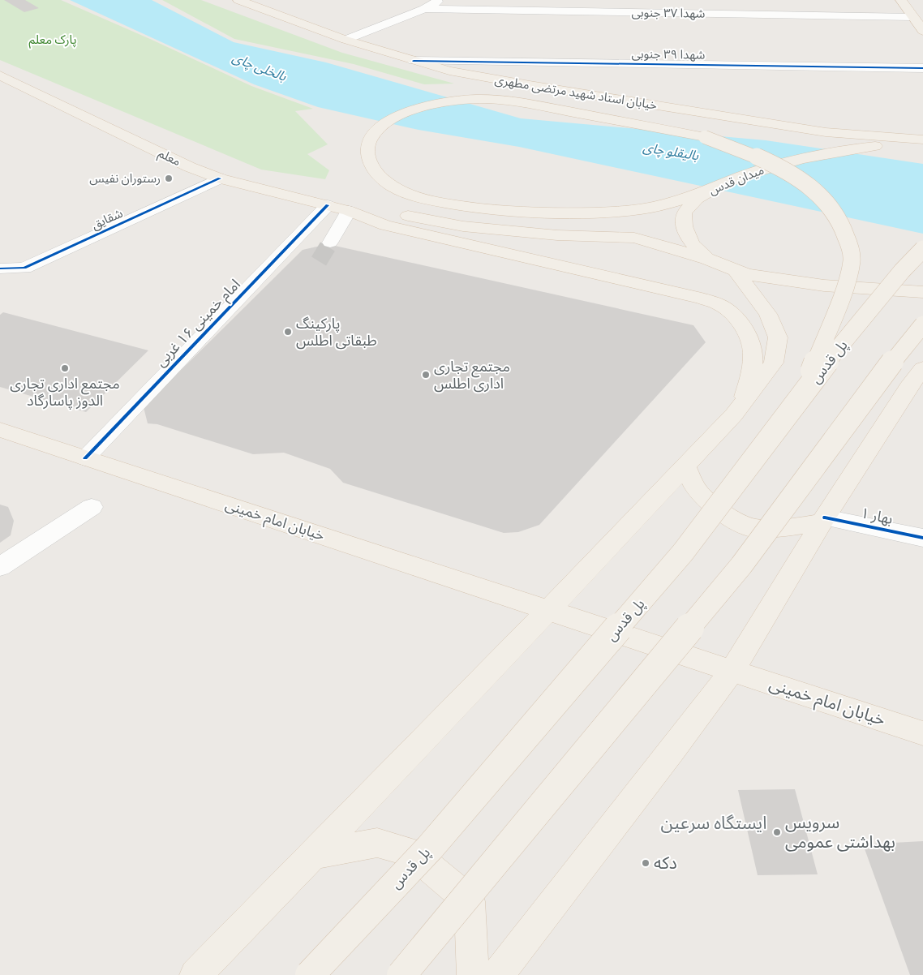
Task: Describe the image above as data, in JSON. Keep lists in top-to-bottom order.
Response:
{
  "streets": {
    "main road": [
      "خیابان استاد شهید مرتضی مطهری",
      "معلم",
      "میدان قدس",
      "پل قدس",
      "خیابان امام خمینی"
    ],
    "street": [
      "شهدا ۳۷ جنوبی",
      "شهدا ۳۹ جنوبی",
      "شقایق",
      "امام خمینی ۱۶ غربی",
      "بهار ۱"
    ]
  },
  "crossings": [
    ["شهدا ۳۹ جنوبی", "خیابان استاد شهید مرتضی مطهری"],
    ["خیابان استاد شهید مرتضی مطهری", "میدان قدس"],
    ["معلم", "شقایق"],
    ["معلم", "امام خمینی ۱۶ غربی"],
    ["امام خمینی ۱۶ غربی", "خیابان امام خمینی"]
  ],
  "districts": ["ایستگاه سرعین"],
  "water": ["بالخلی چای", "بالیقلو چای"],
  "parks": ["پارک معلم"],
  "places": [
    "رستوران نفیس",
    "پارکینگ طبقاتی اطلس",
    "مجتمع اداری تجاری الدوز پاسارگاد",
    "مجتمع تجاری اداری اطلس",
    "سرویس بهداشتی عمومی",
    "دکه"
  ]
}
